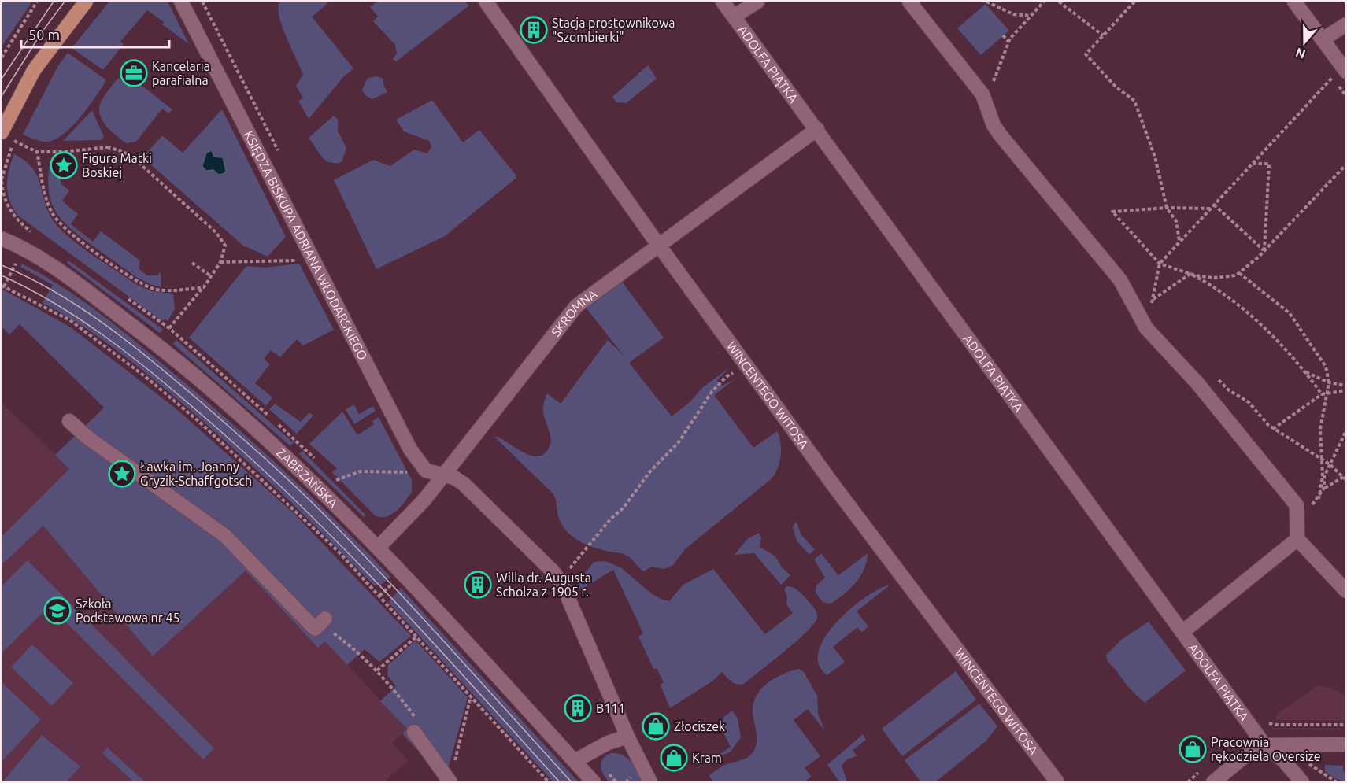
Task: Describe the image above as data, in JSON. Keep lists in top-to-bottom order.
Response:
{
  "streets": {
    "street": [
      "ADOLFA PIĄTKA",
      "KSIĘDZA BISKUPA ADRIANA WŁODARSKIEGO",
      "SKROMNA",
      "WINCENTEGO WITOSA",
      "ZABRZAŃSKA"
    ]
  },
  "crossings": [
    ["ADOLFA PIĄTKA", "SKROMNA"],
    ["KSIĘDZA BISKUPA ADRIANA WŁODARSKIEGO", "SKROMNA"],
    ["SKROMNA", "WINCENTEGO WITOSA"],
    ["SKROMNA", "ZABRZAŃSKA"]
  ],
  "places": {
    "building": ["Stacja prostownikowa \"Szombierki\"", "Willa dr. Augusta Scholza z 1905 r.", "B111"],
    "office": ["Kancelaria parafialna"],
    "place": ["Figura Matki Boskiej", "Ławka im. Joanny Gryzik-Schaffgotsch"],
    "school or university": ["Szkoła Podstawowa nr 45"],
    "shop": ["Złociszek", "Pracownia rękodzieła Oversize", "Kram"]
  },
  "scale_bar": "50 m",
  "north": "bottom"
}
